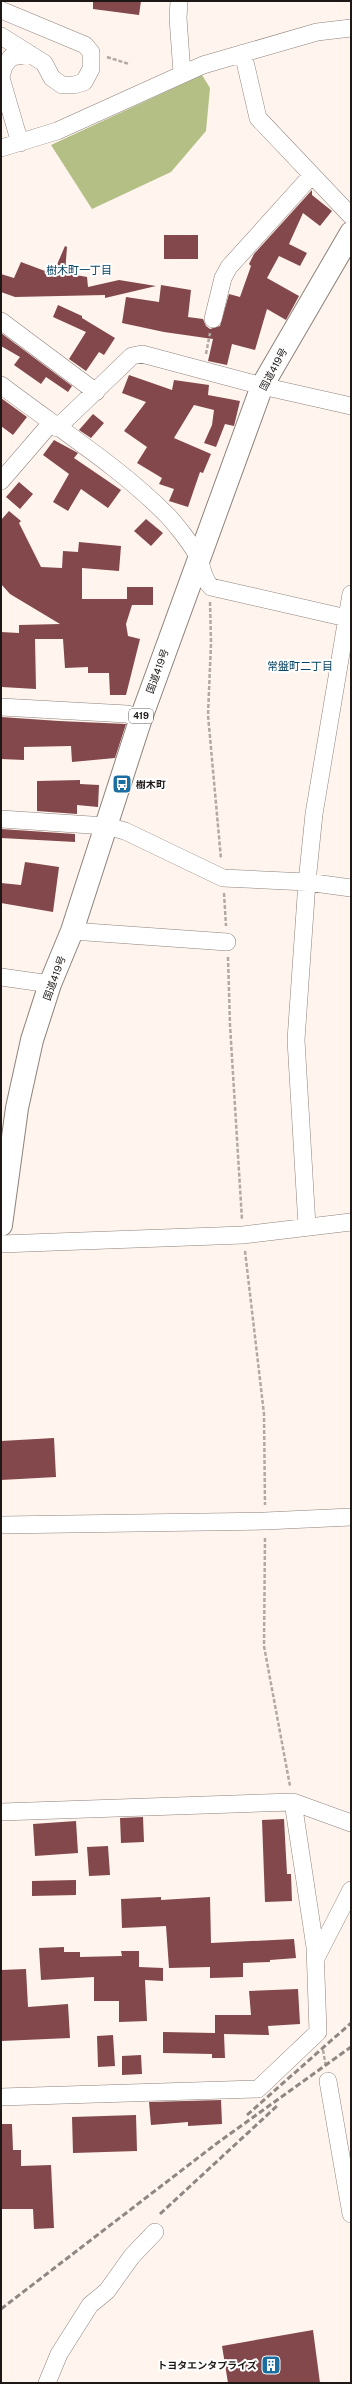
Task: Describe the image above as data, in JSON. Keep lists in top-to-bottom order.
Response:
{
  "streets": {
    "highway": ["国道419号", "419"]
  },
  "districts": ["樹木町一丁目", "常盤町二丁目"],
  "places": {
    "bus stop": ["樹木町"],
    "building": ["トヨタエンタプライズ"]
  }
}
